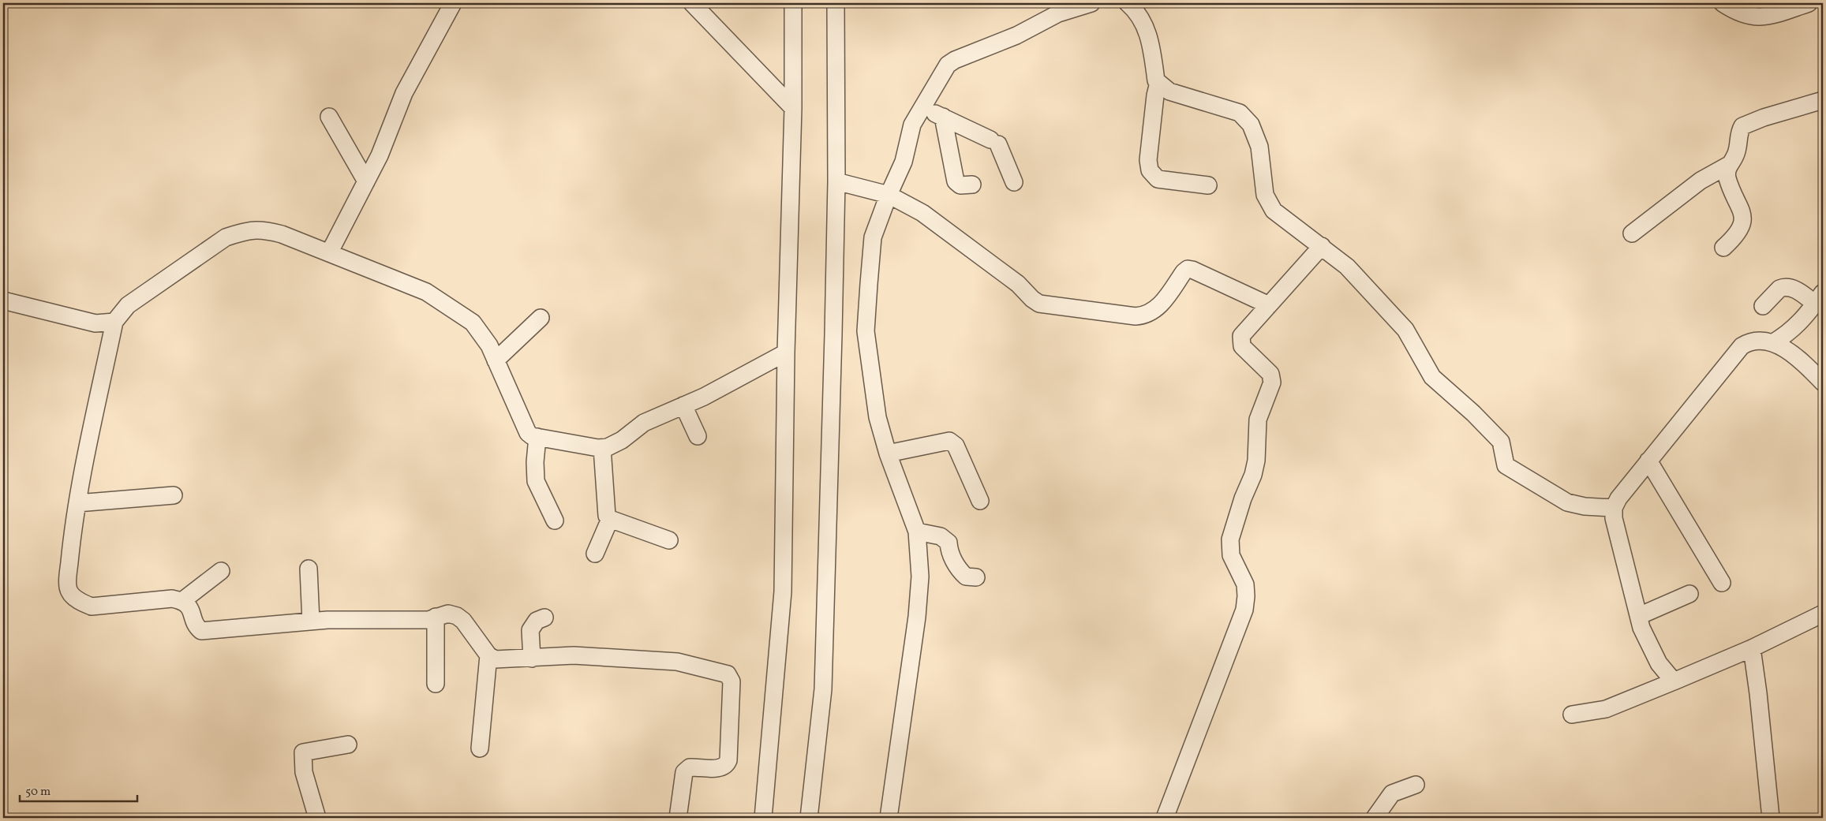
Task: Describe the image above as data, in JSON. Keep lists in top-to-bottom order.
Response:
{
  "scale_bar": "50 m"
}
